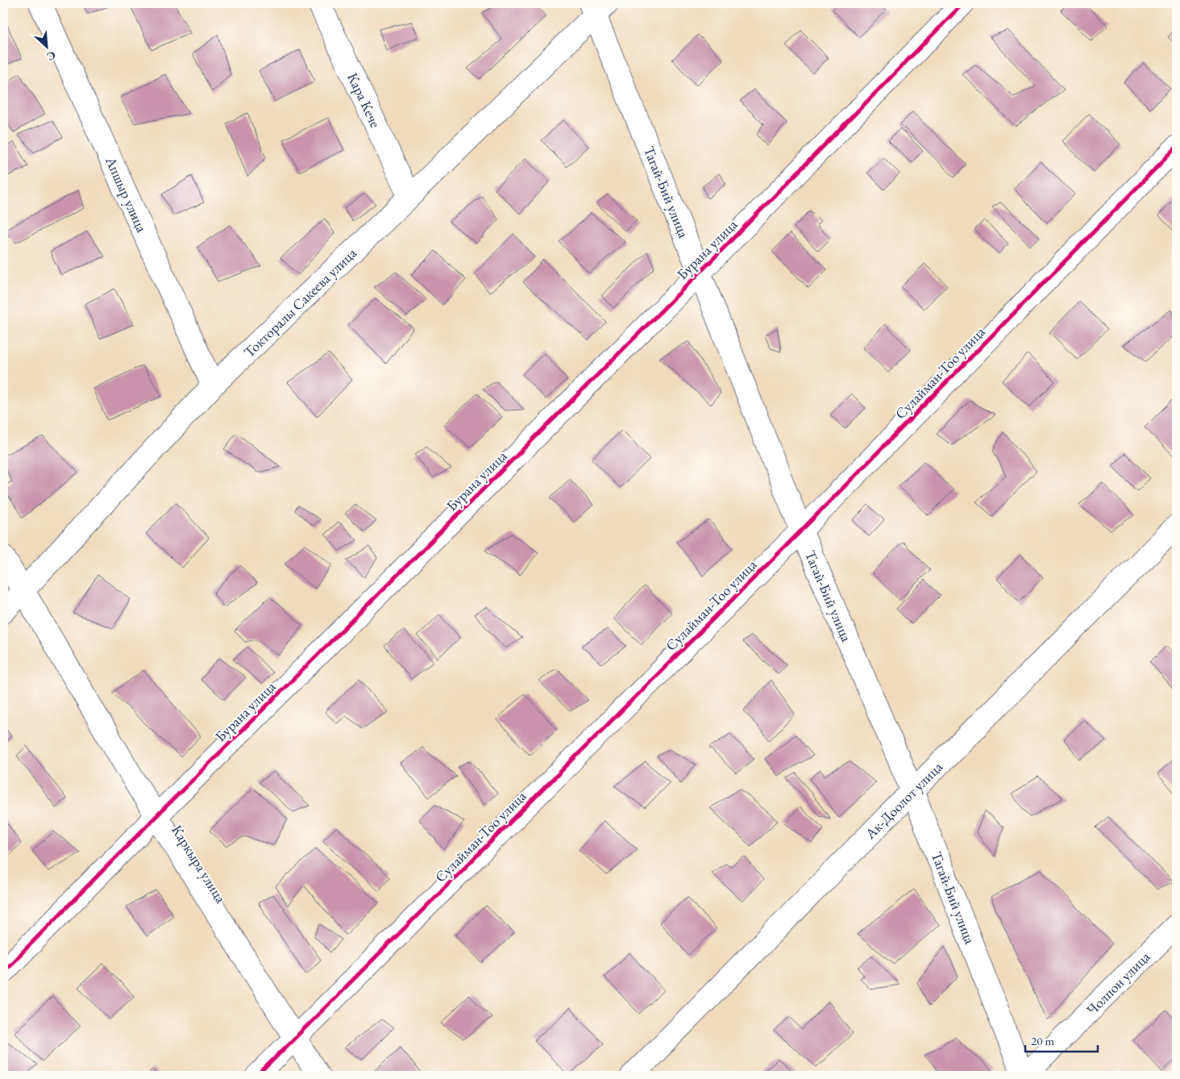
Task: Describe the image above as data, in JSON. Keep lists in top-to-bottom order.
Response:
{
  "streets": {
    "street": [
      "Кара Кече",
      "Тагай-Бий улица",
      "Апшыр улица",
      "Бурана улица",
      "Токторалы Сакеева улица",
      "Сулайман-Тоо улица",
      "Ак-Доолот улица",
      "Каркыра улица",
      "Чолпон улица"
    ]
  },
  "crossings": [
    ["Кара Кече", "Токторалы Сакеева улица"],
    ["Тагай-Бий улица", "Бурана улица"],
    ["Тагай-Бий улица", "Токторалы Сакеева улица"],
    ["Тагай-Бий улица", "Сулайман-Тоо улица"],
    ["Тагай-Бий улица", "Ак-Доолот улица"],
    ["Тагай-Бий улица", "Чолпон улица"],
    ["Апшыр улица", "Токторалы Сакеева улица"],
    ["Бурана улица", "Каркыра улица"],
    ["Токторалы Сакеева улица", "Каркыра улица"],
    ["Сулайман-Тоо улица", "Каркыра улица"]
  ],
  "scale_bar": "20 m",
  "north": "bottom right"
}
